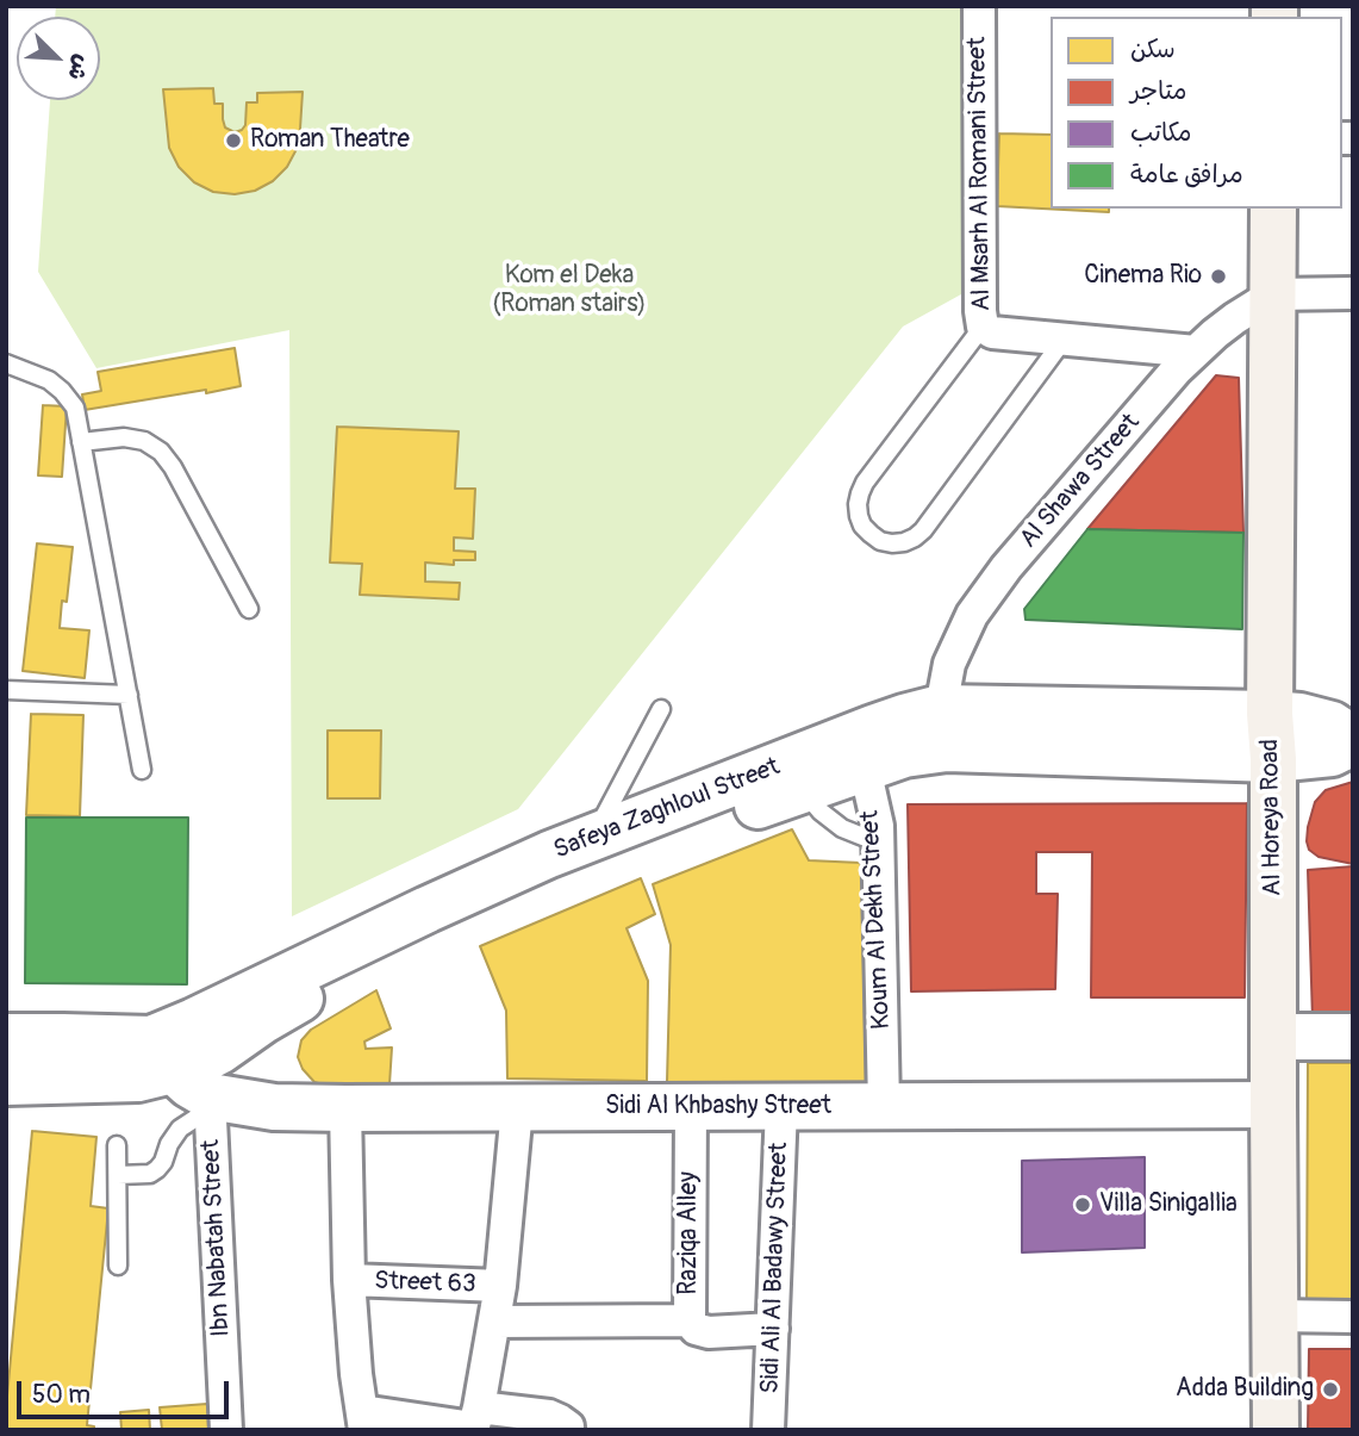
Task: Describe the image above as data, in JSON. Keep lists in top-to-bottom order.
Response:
{
  "streets": {
    "main road": ["Safeya Zaghloul Street", "Al Horeya Road", "Sidi Al Khbashy Street"],
    "street": [
      "Al Msarh Al Romani Street",
      "Al Shawa Street",
      "Koum Al Dekh Street",
      "Raziqa Alley",
      "Ibn Nabatah Street",
      "Sidi Ali Al Badawy Street",
      "Street 63"
    ]
  },
  "crossings": [
    ["Al Msarh Al Romani Street", "Al Shawa Street"],
    ["Al Shawa Street", "Safeya Zaghloul Street"],
    ["Al Shawa Street", "Al Horeya Road"],
    ["Safeya Zaghloul Street", "Al Horeya Road"],
    ["Safeya Zaghloul Street", "Koum Al Dekh Street"],
    ["Safeya Zaghloul Street", "Sidi Al Khbashy Street"],
    ["Al Horeya Road", "Sidi Al Khbashy Street"],
    ["Koum Al Dekh Street", "Sidi Al Khbashy Street"],
    ["Sidi Al Khbashy Street", "Raziqa Alley"],
    ["Sidi Al Khbashy Street", "Ibn Nabatah Street"],
    ["Sidi Al Khbashy Street", "Sidi Ali Al Badawy Street"],
    ["Raziqa Alley", "Sidi Ali Al Badawy Street"]
  ],
  "parks": ["Kom el Deka (Roman stairs)"],
  "places": [
    "Roman Theatre",
    "Cinema Rio",
    "Villa Sinigallia",
    "Adda Building"
  ],
  "legend": [
    "سكن",
    "متاجر",
    "مكاتب",
    "مرافق عامة"
  ],
  "scale_bar": "50 m",
  "north": "bottom right"
}
